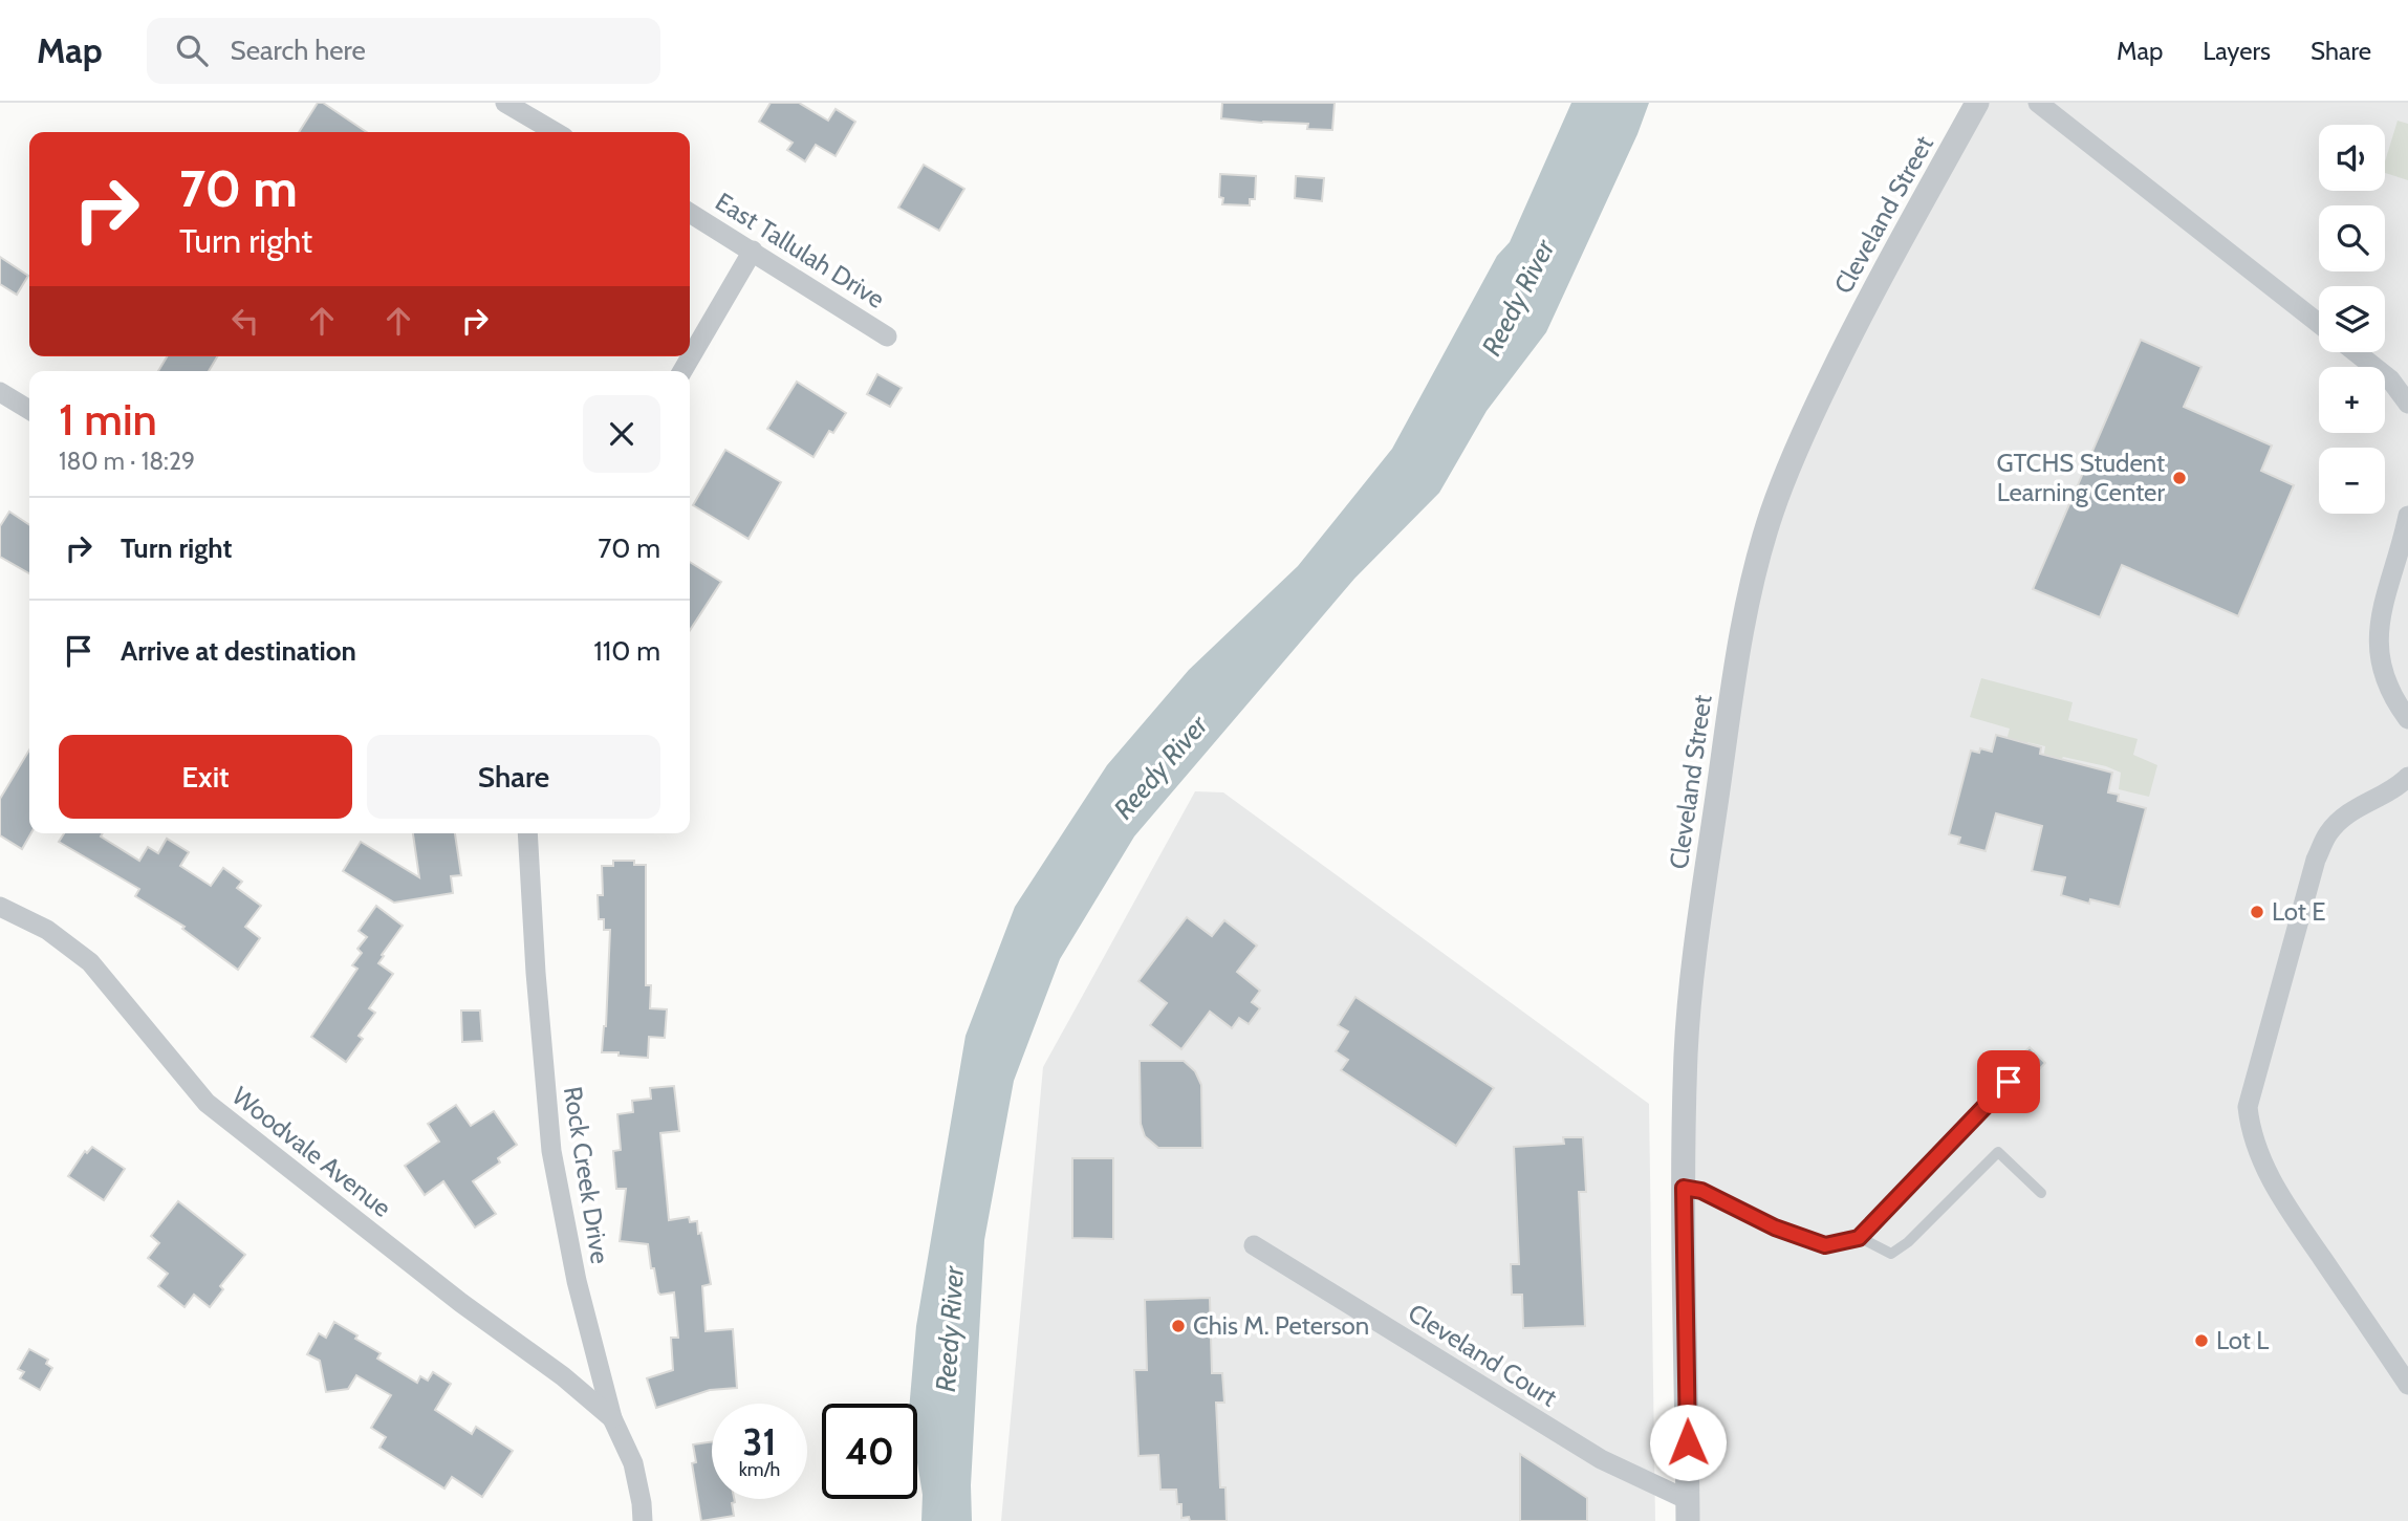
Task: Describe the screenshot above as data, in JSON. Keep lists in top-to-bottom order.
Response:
{
  "streets": {
    "street": [
      "Cleveland Street",
      "East Tallulah Drive",
      "Woodvale Avenue",
      "Rock Creek Drive",
      "Cleveland Court"
    ]
  },
  "crossings": [
    ["Cleveland Street", "Cleveland Court"],
    ["Woodvale Avenue", "Rock Creek Drive"]
  ],
  "water": ["Reedy River"],
  "places": [
    "GTCHS Student Learning Center",
    "Lot E",
    "Chis M. Peterson",
    "Lot L"
  ],
  "page": {
    "header": "Map",
    "search": "Search here",
    "nav": ["Map", "Layers", "Share"],
    "map_buttons": ["+", "−"],
    "turn": ["70 m", "Turn right"],
    "heading": ["1 min", "180 m · 18:29"],
    "list": [
      {
        "name": "Turn right",
        "value": "70 m"
      },
      {
        "name": "Arrive at destination",
        "value": "110 m"
      }
    ],
    "buttons": ["Exit", "Share"],
    "speed": "31 km/h",
    "limit": "40"
  }
}
